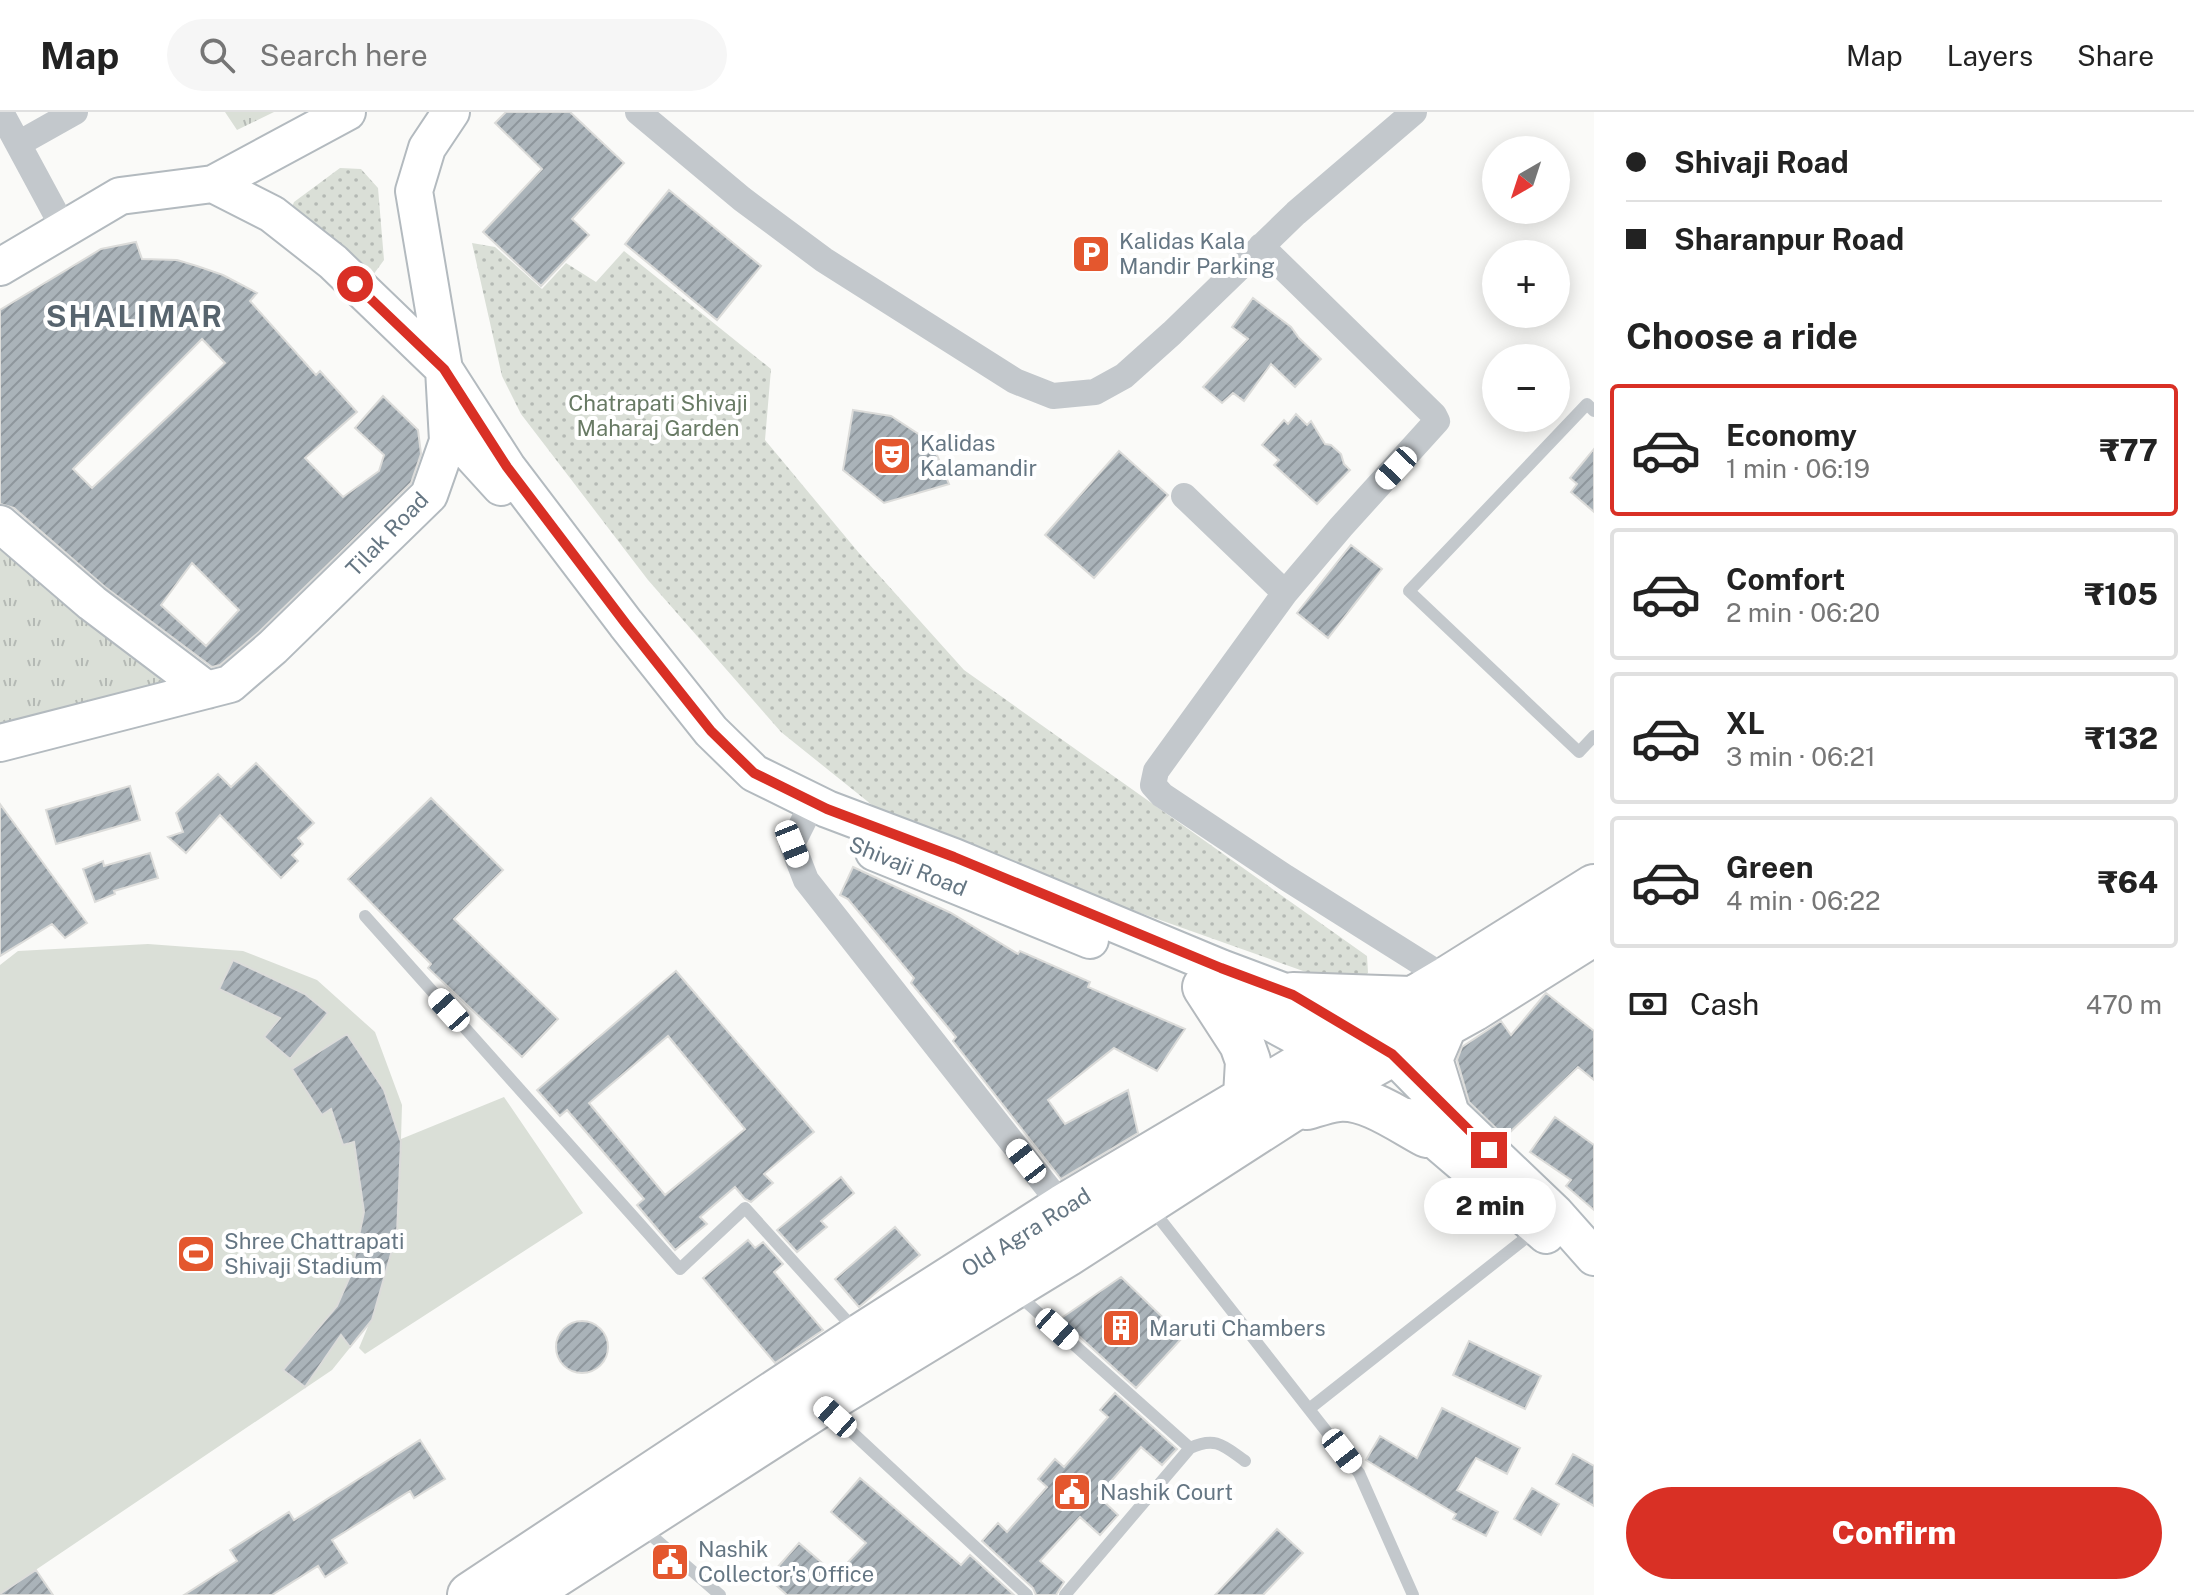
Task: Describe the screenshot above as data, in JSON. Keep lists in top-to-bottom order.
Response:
{
  "streets": {
    "highway": ["Old Agra Road"],
    "main road": ["Tilak Road", "Shivaji Road"]
  },
  "crossings": [
    ["Tilak Road", "Shivaji Road"],
    ["Shivaji Road", "Old Agra Road"]
  ],
  "districts": ["SHALIMAR"],
  "parks": ["Chatrapati Shivaji Maharaj Garden"],
  "places": {
    "parking": ["Kalidas Kala Mandir Parking"],
    "theatre": ["Kalidas Kalamandir"],
    "sports": ["Shree Chattrapati Shivaji Stadium"],
    "building": ["Maruti Chambers"],
    "public building": ["Nashik Court", "Nashik Collector's Office"]
  },
  "north": "bottom left",
  "page": {
    "header": "Map",
    "search": "Search here",
    "nav": ["Map", "Layers", "Share"],
    "banner": ["Shivaji Road", "Sharanpur Road"],
    "map_buttons": ["+", "−"],
    "heading": "Choose a ride",
    "list": [
      {
        "name": "Economy",
        "note": "1 min · 06:19",
        "value": "₹77"
      },
      {
        "name": "Comfort",
        "note": "2 min · 06:20",
        "value": "₹105"
      },
      {
        "name": "XL",
        "note": "3 min · 06:21",
        "value": "₹132"
      },
      {
        "name": "Green",
        "note": "4 min · 06:22",
        "value": "₹64"
      }
    ],
    "pay": ["Cash", "470 m"],
    "bubble": "2 min",
    "buttons": "Confirm"
  }
}
